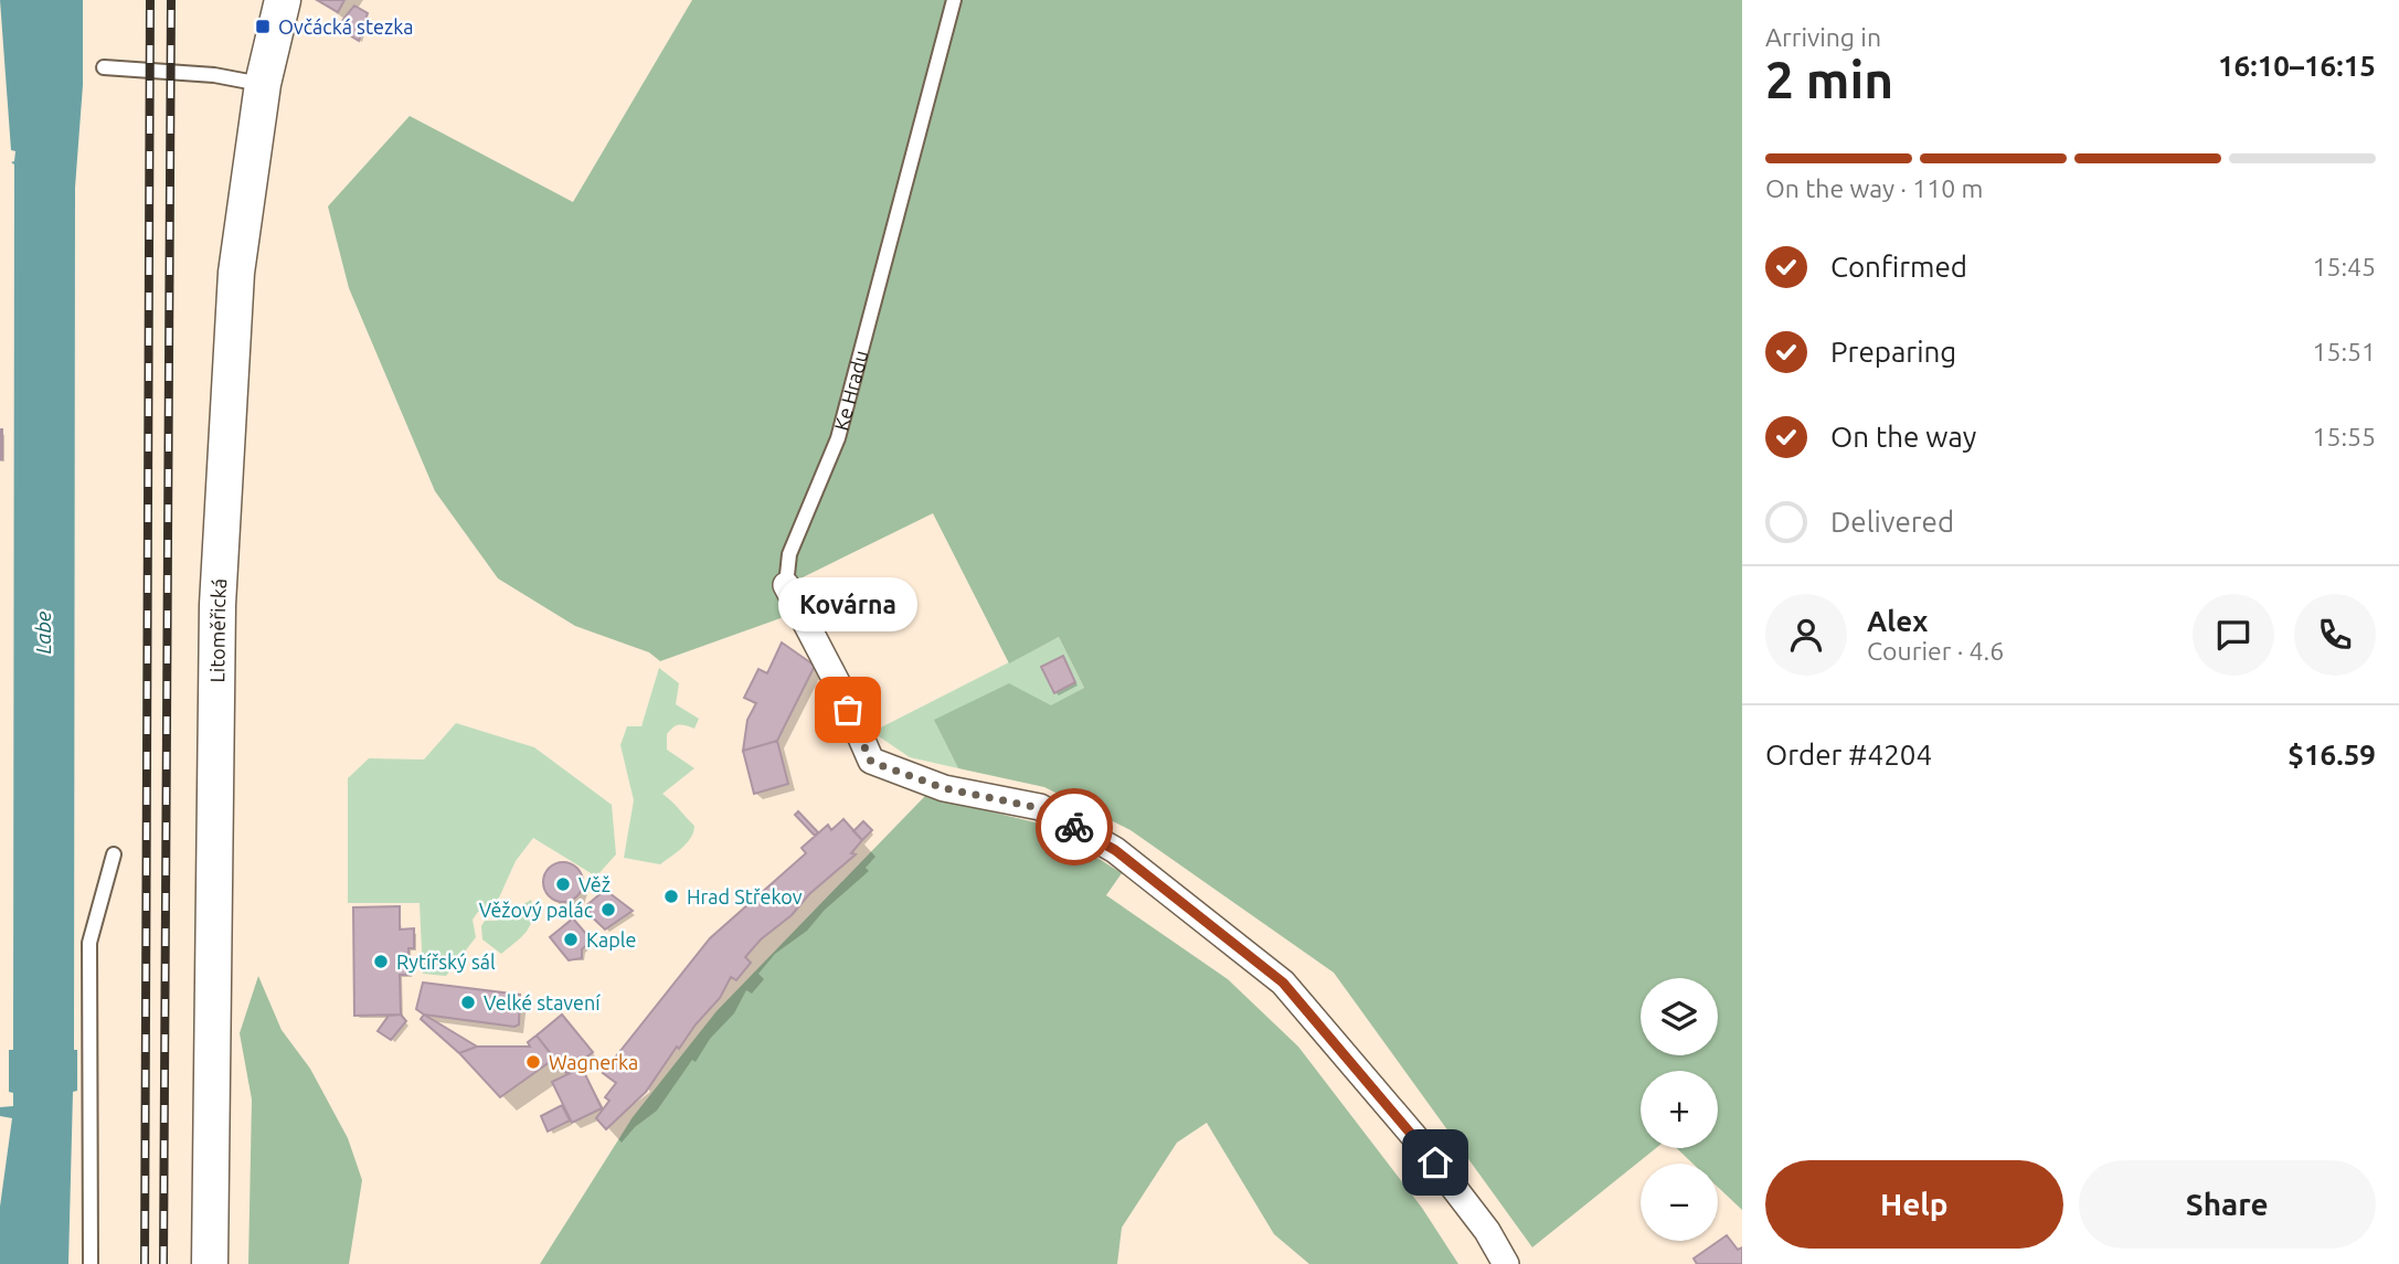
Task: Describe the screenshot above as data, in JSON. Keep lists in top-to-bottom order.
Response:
{
  "streets": {
    "main road": ["Litoměřická"],
    "street": ["Ke Hradu"]
  },
  "water": ["Labe"],
  "places": {
    "transit": ["Ovčácká stezka"],
    "other": [
      "Kovárna",
      "Věž",
      "Hrad Střekov",
      "Věžový palác",
      "Kaple",
      "Rytířský sál",
      "Velké stavení",
      "Wagnerka"
    ]
  },
  "page": {
    "heading": ["2 min", "Arriving in", "16:10–16:15"],
    "panel": [
      "Alex",
      "Courier · 4.6",
      "Order #4204",
      "$16.59"
    ],
    "bar": "On the way · 110 m",
    "list": [
      ["Confirmed", "15:45"],
      ["Preparing", "15:51"],
      ["On the way", "15:55"],
      "Delivered"
    ],
    "bubble": "Kovárna",
    "map_buttons": ["+", "−"],
    "buttons": ["Help", "Share"]
  }
}
